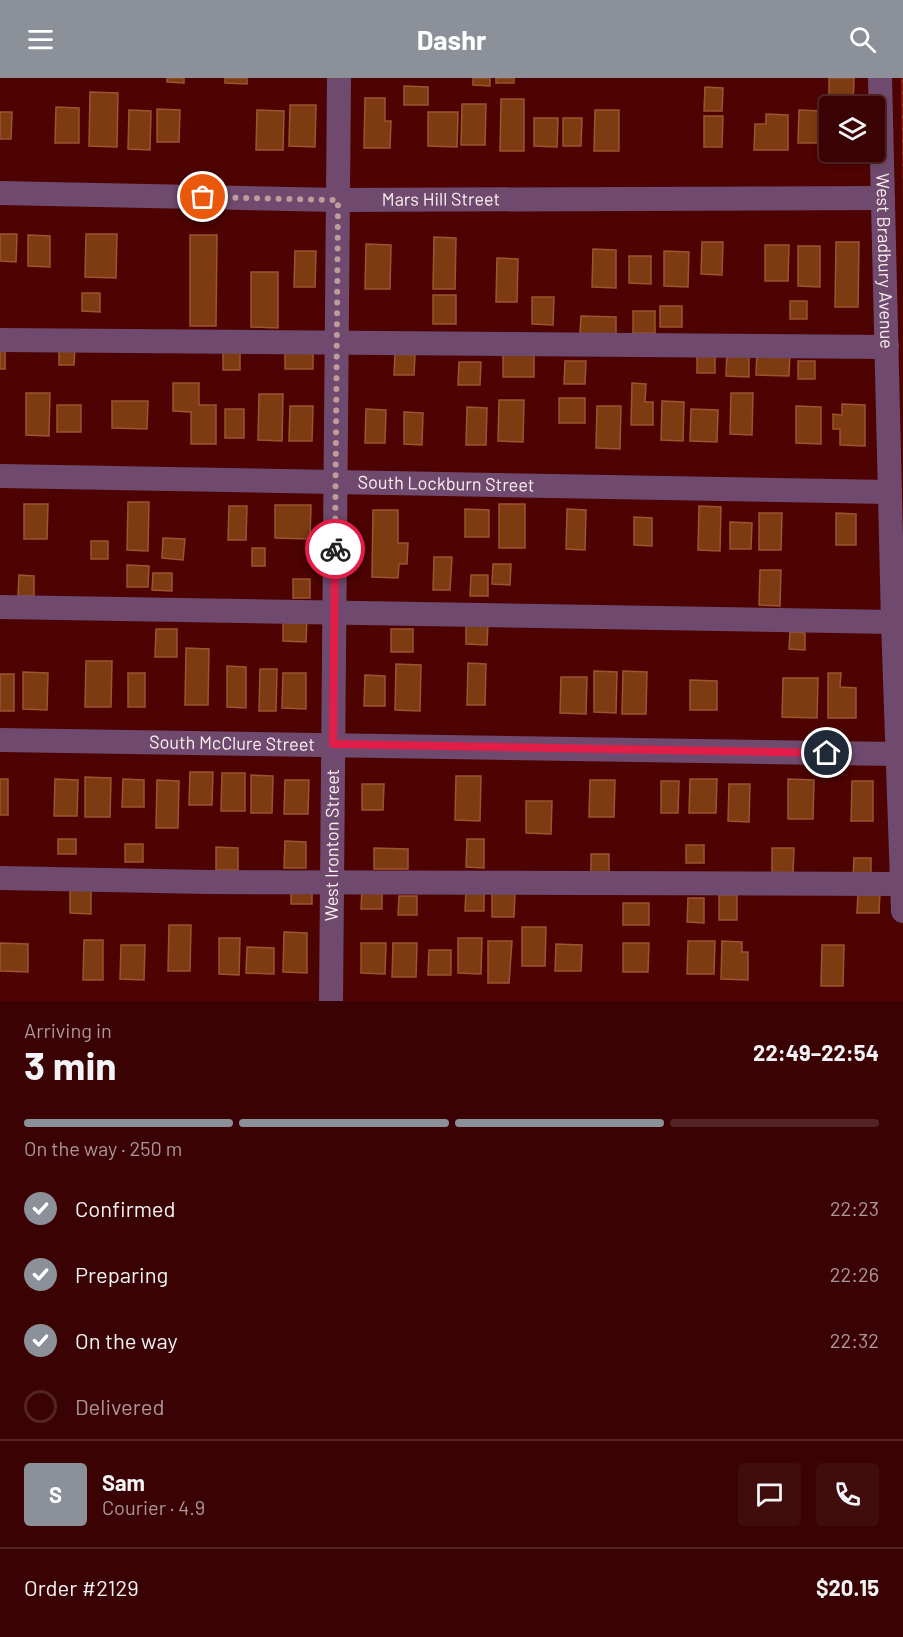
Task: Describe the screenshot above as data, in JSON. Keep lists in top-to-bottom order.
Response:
{
  "streets": {
    "street": [
      "Mars Hill Street",
      "West Bradbury Avenue",
      "South Lockburn Street",
      "South McClure Street",
      "West Ironton Street"
    ]
  },
  "crossings": [
    ["Mars Hill Street", "West Bradbury Avenue"],
    ["Mars Hill Street", "West Ironton Street"],
    ["West Bradbury Avenue", "South Lockburn Street"],
    ["West Bradbury Avenue", "South McClure Street"],
    ["South Lockburn Street", "West Ironton Street"],
    ["South McClure Street", "West Ironton Street"]
  ],
  "page": {
    "header": "Dashr",
    "heading": ["3 min", "Arriving in", "22:49–22:54"],
    "panel": [
      "Sam",
      "Courier · 4.9",
      "Order #2129",
      "$20.15"
    ],
    "bar": "On the way · 250 m",
    "list": [
      ["Confirmed", "22:23"],
      ["Preparing", "22:26"],
      ["On the way", "22:32"],
      "Delivered"
    ],
    "round": "S"
  }
}
